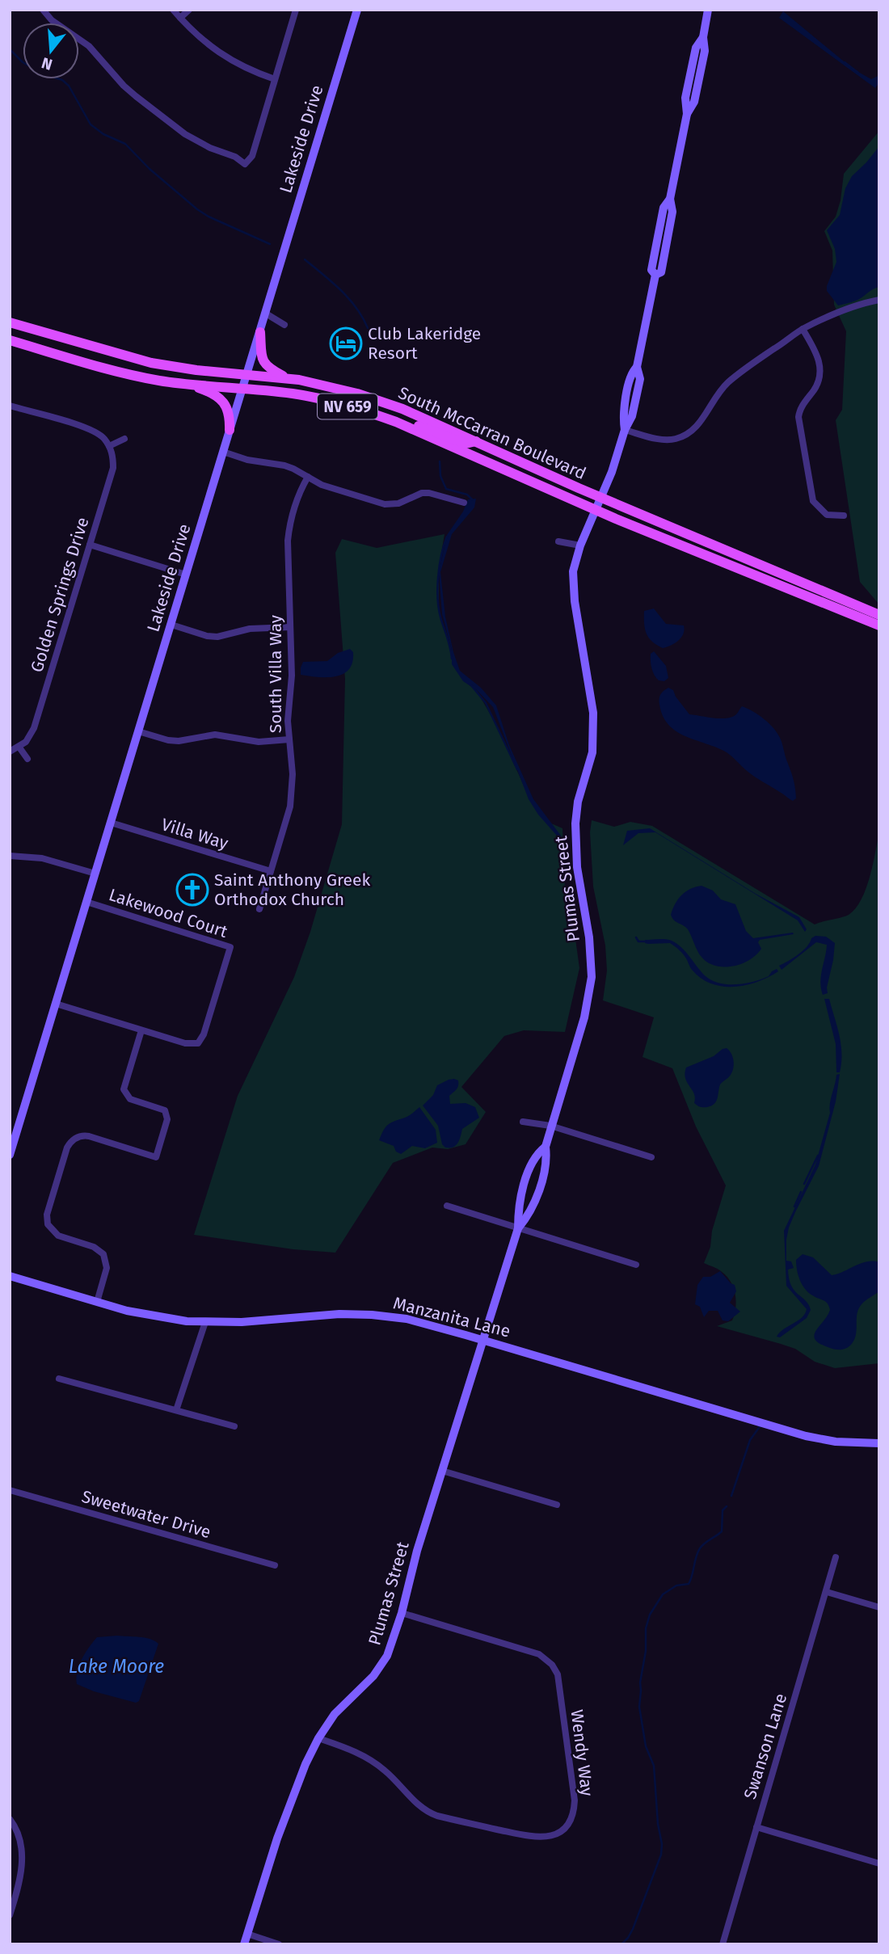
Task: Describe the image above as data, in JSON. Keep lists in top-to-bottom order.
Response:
{
  "streets": {
    "main road": ["NV 659", "South McCarran Boulevard"],
    "street": [
      "Lakeside Drive",
      "Golden Springs Drive",
      "South Villa Way",
      "Villa Way",
      "Plumas Street",
      "Lakewood Court",
      "Manzanita Lane",
      "Sweetwater Drive",
      "Swanson Lane",
      "Wendy Way"
    ]
  },
  "crossings": [
    ["Lakeside Drive", "South McCarran Boulevard"],
    ["Lakeside Drive", "Villa Way"],
    ["Lakeside Drive", "Lakewood Court"],
    ["South McCarran Boulevard", "Plumas Street"],
    ["South Villa Way", "Villa Way"],
    ["Plumas Street", "Manzanita Lane"],
    ["Plumas Street", "Wendy Way"]
  ],
  "water": ["Lake Moore"],
  "places": {
    "hotel": ["Club Lakeridge Resort"],
    "church": ["Saint Anthony Greek Orthodox Church"]
  },
  "north": "bottom"
}
